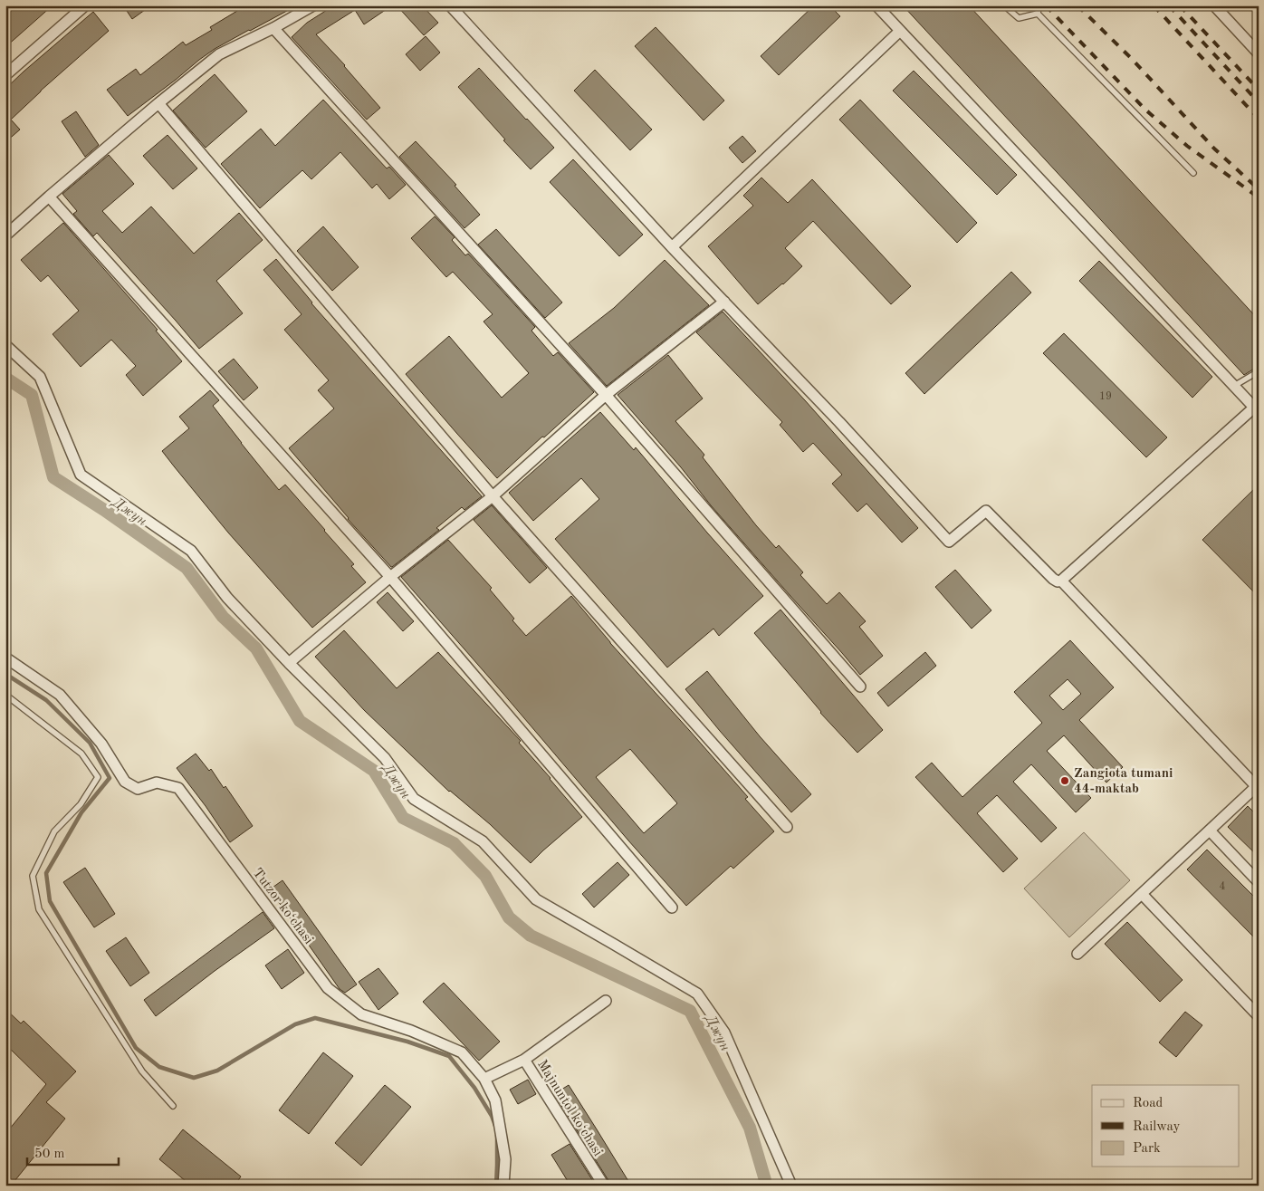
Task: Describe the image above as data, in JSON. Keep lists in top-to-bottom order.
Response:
{
  "streets": {
    "street": ["Tutzor ko‘chasi", "Majnuntol ko‘chasi"]
  },
  "crossings": [
    ["Tutzor ko‘chasi", "Majnuntol ko‘chasi"]
  ],
  "water": ["Джун"],
  "places": ["Zangiota tumani 44-maktab"],
  "house_numbers": ["19", "4"],
  "legend": ["Road", "Railway", "Park"],
  "scale_bar": "50 m"
}
